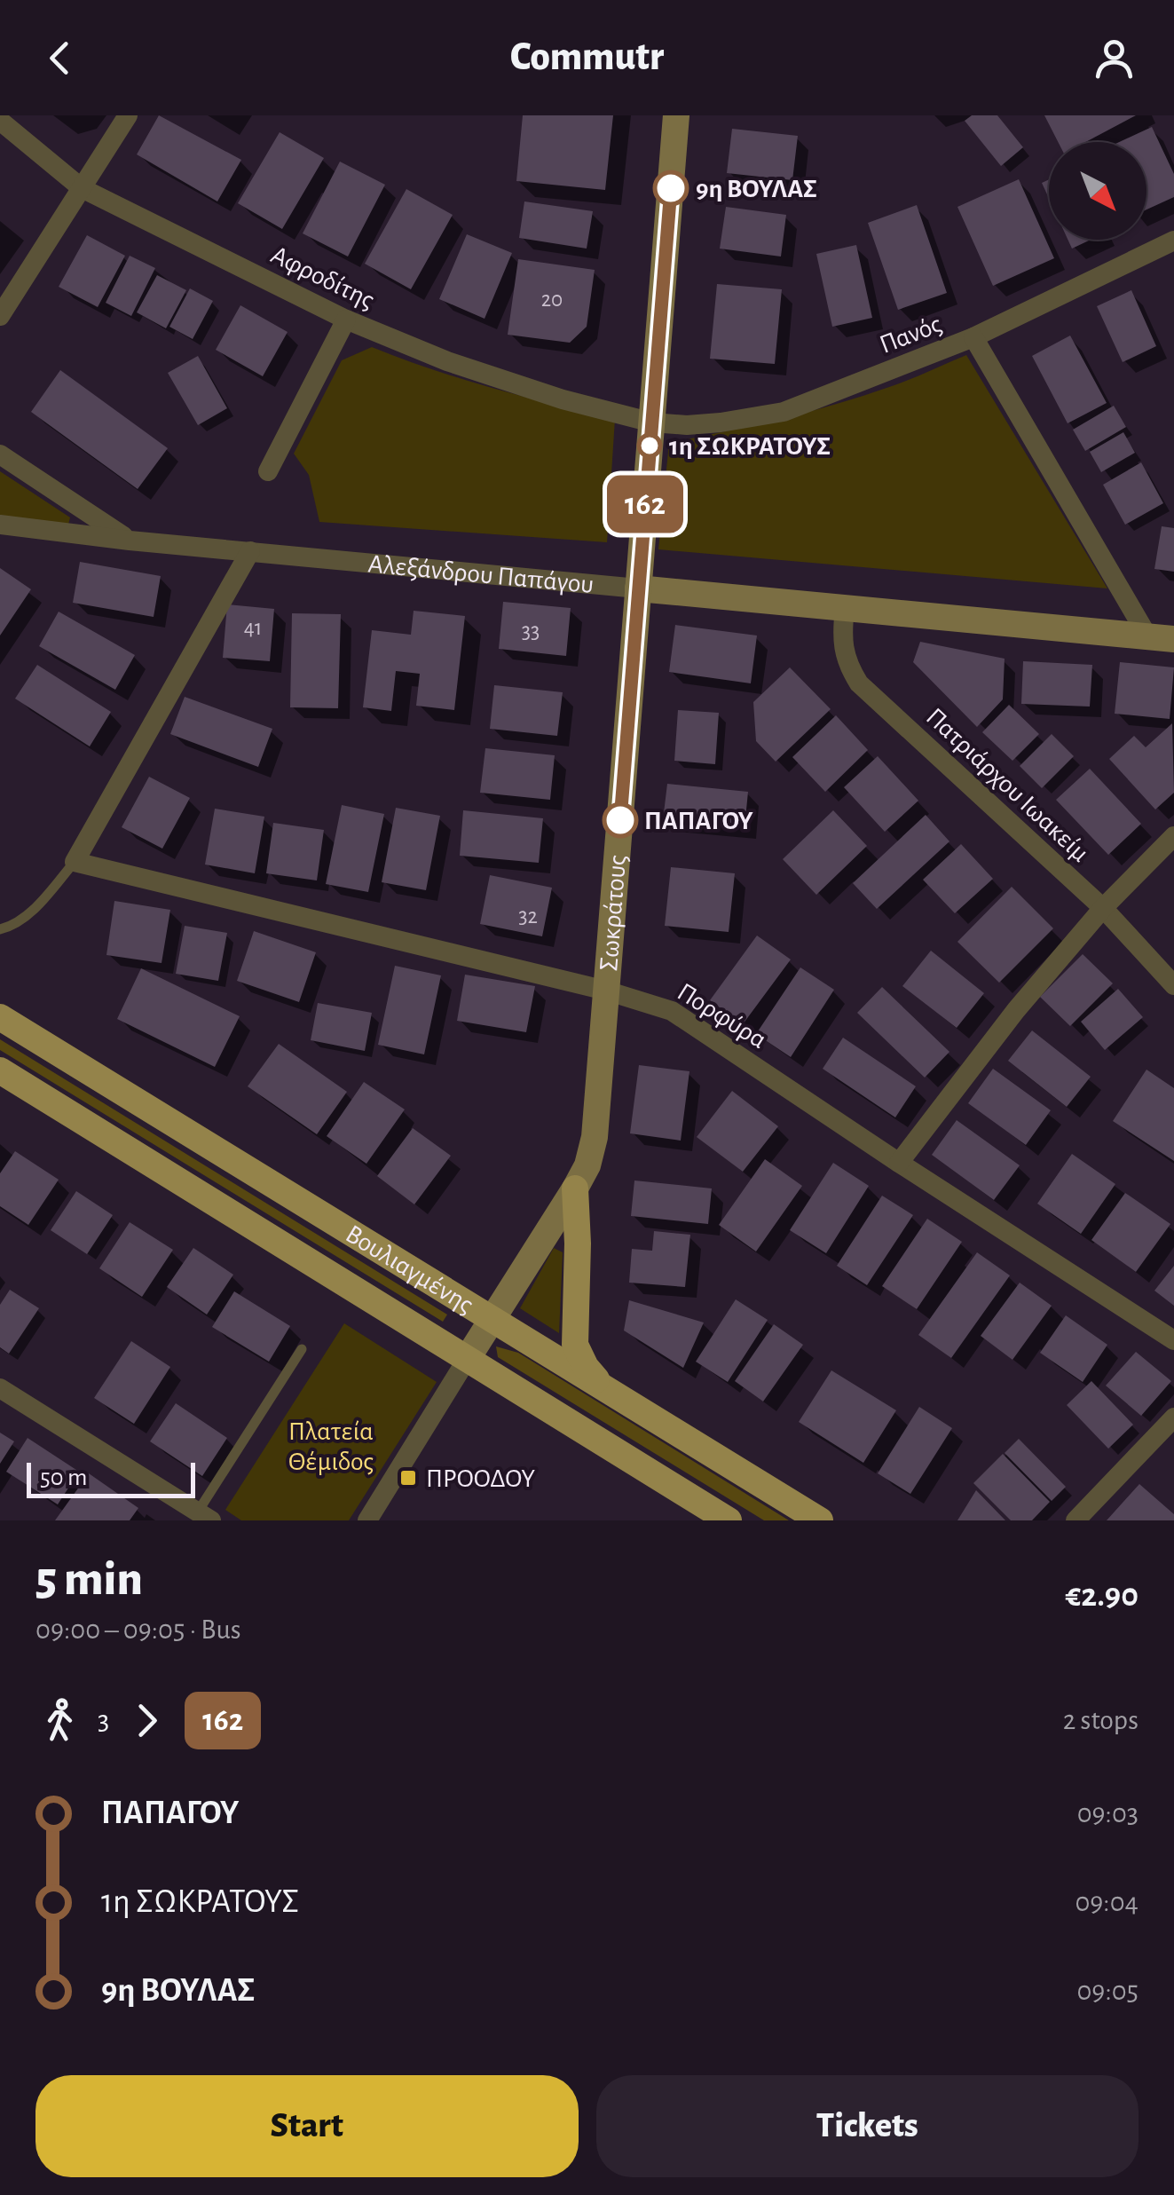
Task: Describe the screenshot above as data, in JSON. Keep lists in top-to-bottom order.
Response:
{
  "streets": {
    "main road": ["Βουλιαγμένης"],
    "street": [
      "Αφροδίτης",
      "Πανός",
      "Αλεξάνδρου Παπάγου",
      "Πατριάρχου Ιωακείμ",
      "Σωκράτους",
      "Πορφύρα"
    ]
  },
  "crossings": [
    ["Αφροδίτης", "Πανός"],
    ["Αφροδίτης", "Σωκράτους"],
    ["Πανός", "Σωκράτους"],
    ["Αλεξάνδρου Παπάγου", "Πατριάρχου Ιωακείμ"],
    ["Αλεξάνδρου Παπάγου", "Σωκράτους"],
    ["Σωκράτους", "Πορφύρα"],
    ["Σωκράτους", "Βουλιαγμένης"]
  ],
  "parks": ["Πλατεία Θέμιδος"],
  "places": {
    "other": ["9η ΒΟΥΛΑΣ", "1η ΣΩΚΡΑΤΟΥΣ", "ΠΑΠΑΓΟΥ"],
    "transit": ["ΠΡΟΟΔΟΥ"]
  },
  "lines": ["bus line 162"],
  "house_numbers": [
    "20",
    "41",
    "33",
    "32"
  ],
  "scale_bar": "50 m",
  "north": "bottom right",
  "page": {
    "header": "Commutr",
    "on_map": "162",
    "scale": "50 m",
    "heading": ["5 min", "09:00 – 09:05 · Bus", "€2.90"],
    "legs": ["3", "162", "2 stops"],
    "list": [
      {
        "name": "ΠΑΠΑΓΟΥ",
        "value": "09:03"
      },
      {
        "name": "1η ΣΩΚΡΑΤΟΥΣ",
        "value": "09:04"
      },
      {
        "name": "9η ΒΟΥΛΑΣ",
        "value": "09:05"
      }
    ],
    "buttons": ["Start", "Tickets"]
  }
}
